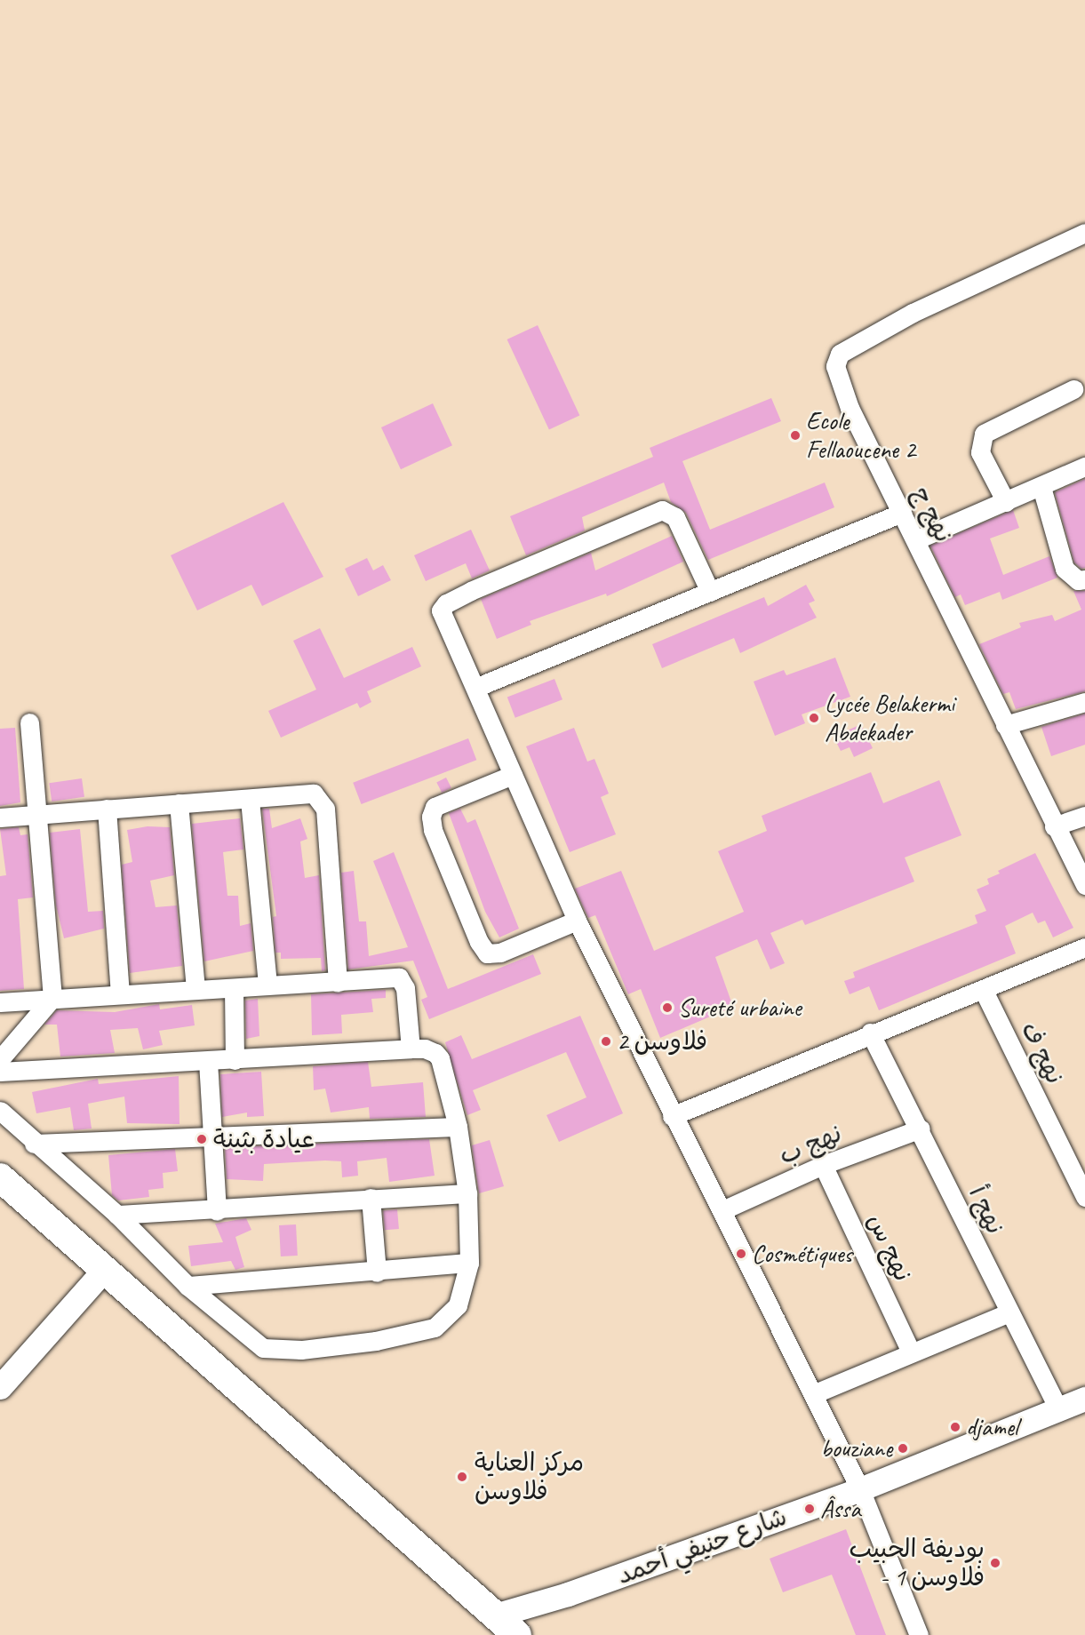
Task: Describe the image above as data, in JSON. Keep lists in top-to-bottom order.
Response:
{
  "streets": {
    "street": [
      "نهج ج",
      "نهج ف",
      "نهج ب",
      "نهج أ",
      "نهج س",
      "شارع حنيفي أحمد"
    ]
  },
  "crossings": [
    ["نهج ب", "نهج أ"],
    ["نهج ب", "نهج س"],
    ["نهج أ", "شارع حنيفي أحمد"]
  ],
  "places": [
    "Ecole Fellaoucene 2",
    "Lycée Belakermi Abdekader",
    "Sureté urbaine",
    "فلاوسن 2",
    "عيادة بثينة",
    "Cosmétiques",
    "djamel",
    "bouziane",
    "مركز العناية فلاوسن",
    "Âssa",
    "بوديفة الحبيب - فلاوسن 1"
  ]
}
